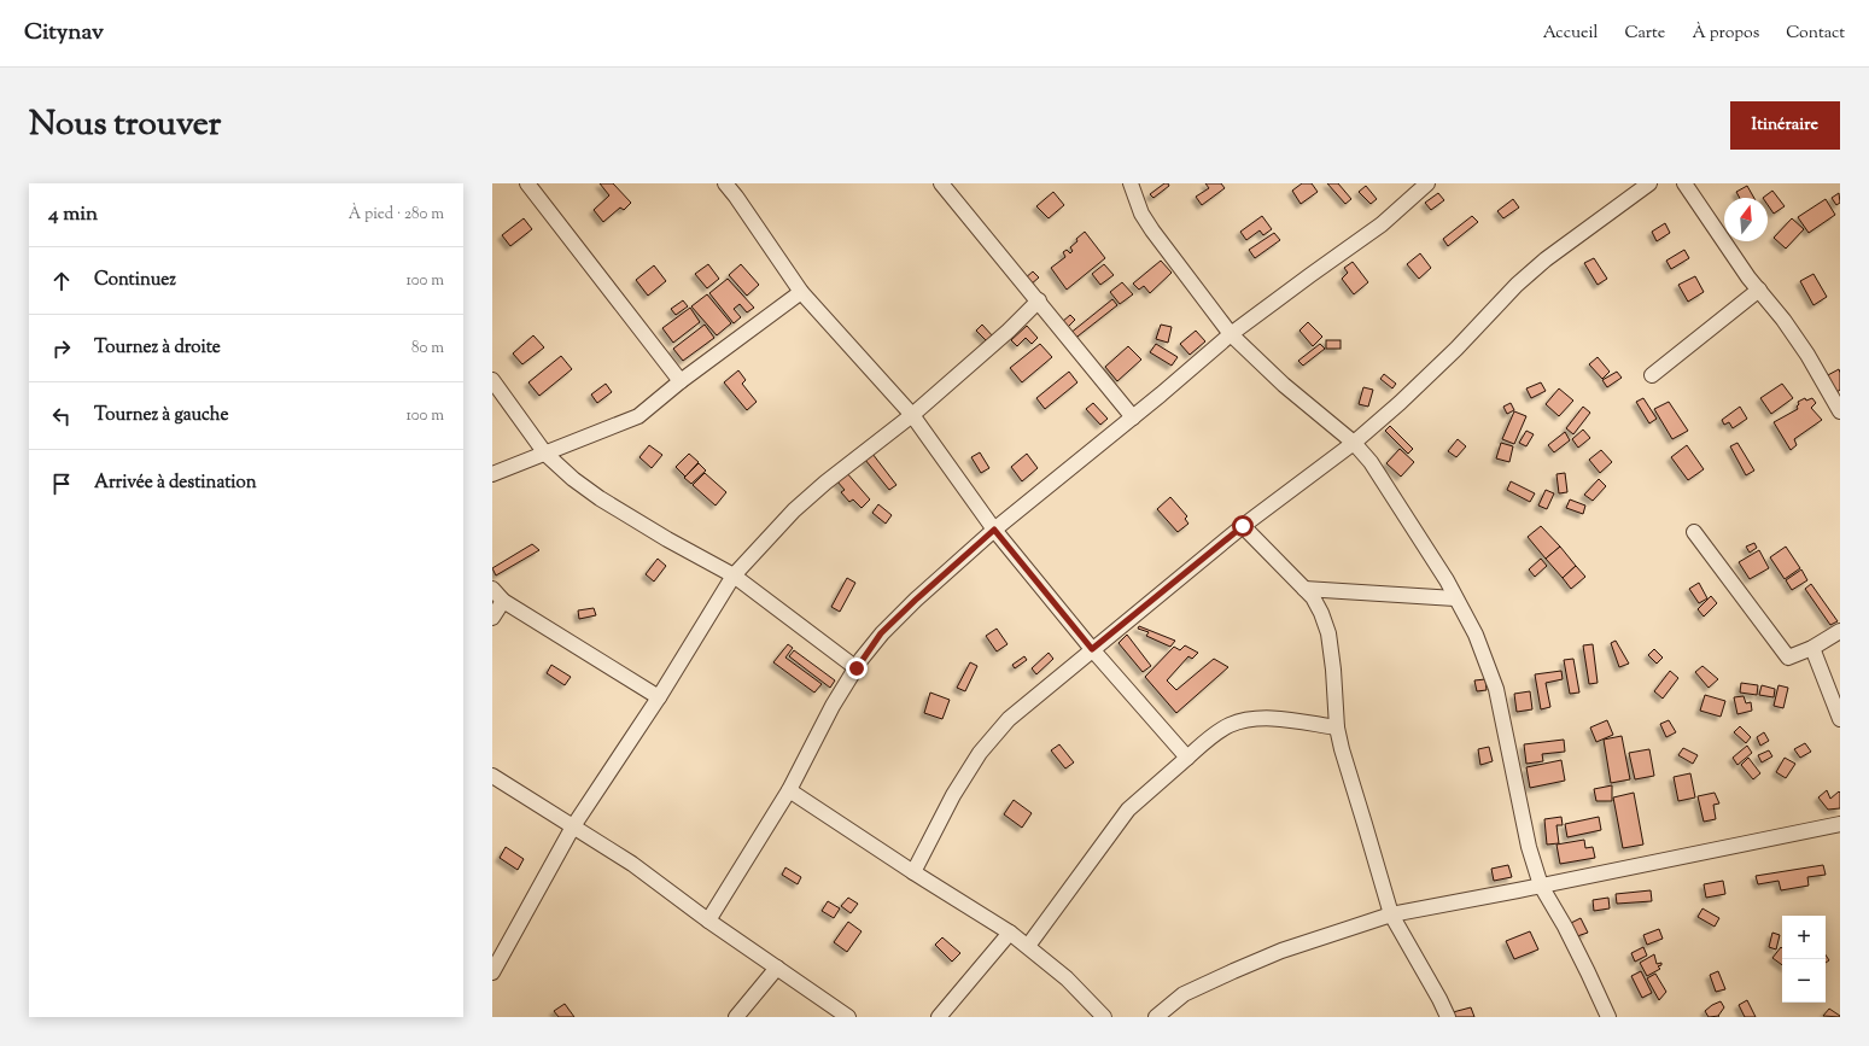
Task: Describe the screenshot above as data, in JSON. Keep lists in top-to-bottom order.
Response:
{
  "north": "top",
  "page": {
    "header": "Citynav",
    "nav": [
      "Accueil",
      "Carte",
      "À propos",
      "Contact"
    ],
    "title": "Nous trouver",
    "buttons": "Itinéraire",
    "heading": ["4 min", "À pied · 280 m"],
    "list": [
      ["Continuez", "100 m"],
      ["Tournez à droite", "80 m"],
      ["Tournez à gauche", "100 m"],
      "Arrivée à destination"
    ],
    "map_buttons": ["+", "−"]
  }
}
